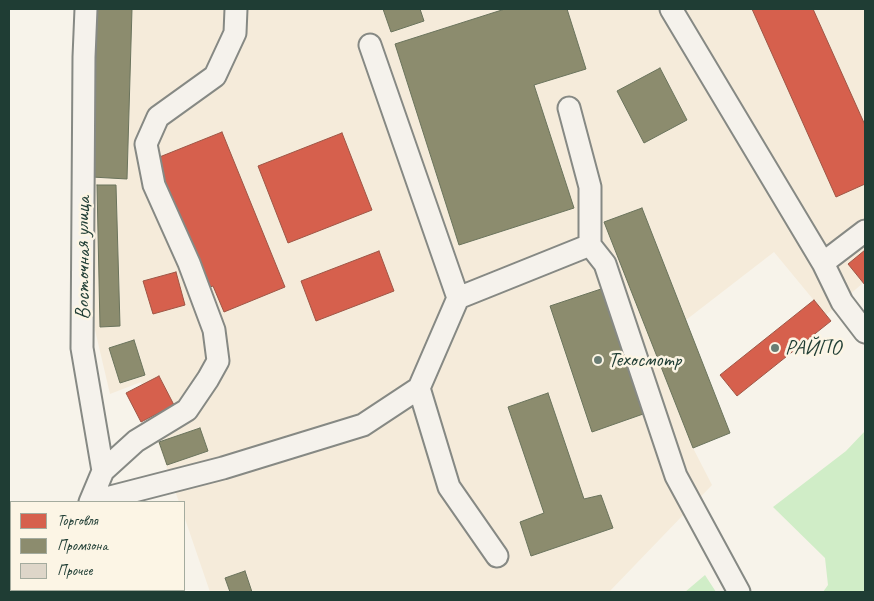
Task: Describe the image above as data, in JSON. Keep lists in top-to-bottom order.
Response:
{
  "streets": {
    "street": ["Восточная улица"]
  },
  "places": ["РАЙПО", "Техосмотр"],
  "legend": ["Торговля", "Промзона", "Прочее"]
}
